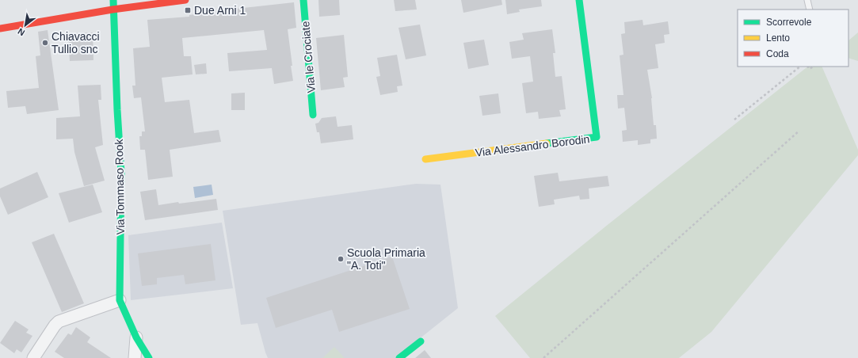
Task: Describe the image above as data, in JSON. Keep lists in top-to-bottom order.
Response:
{
  "streets": {
    "street": ["Via le Crociate", "Via Alessandro Borodin", "Via Tommaso Rook"]
  },
  "places": {
    "transit": ["Due Arni 1"],
    "other": ["Chiavacci Tullio snc", "Scuola Primaria \"A. Toti\""]
  },
  "legend": ["Scorrevole", "Lento", "Coda"],
  "north": "bottom left"
}
